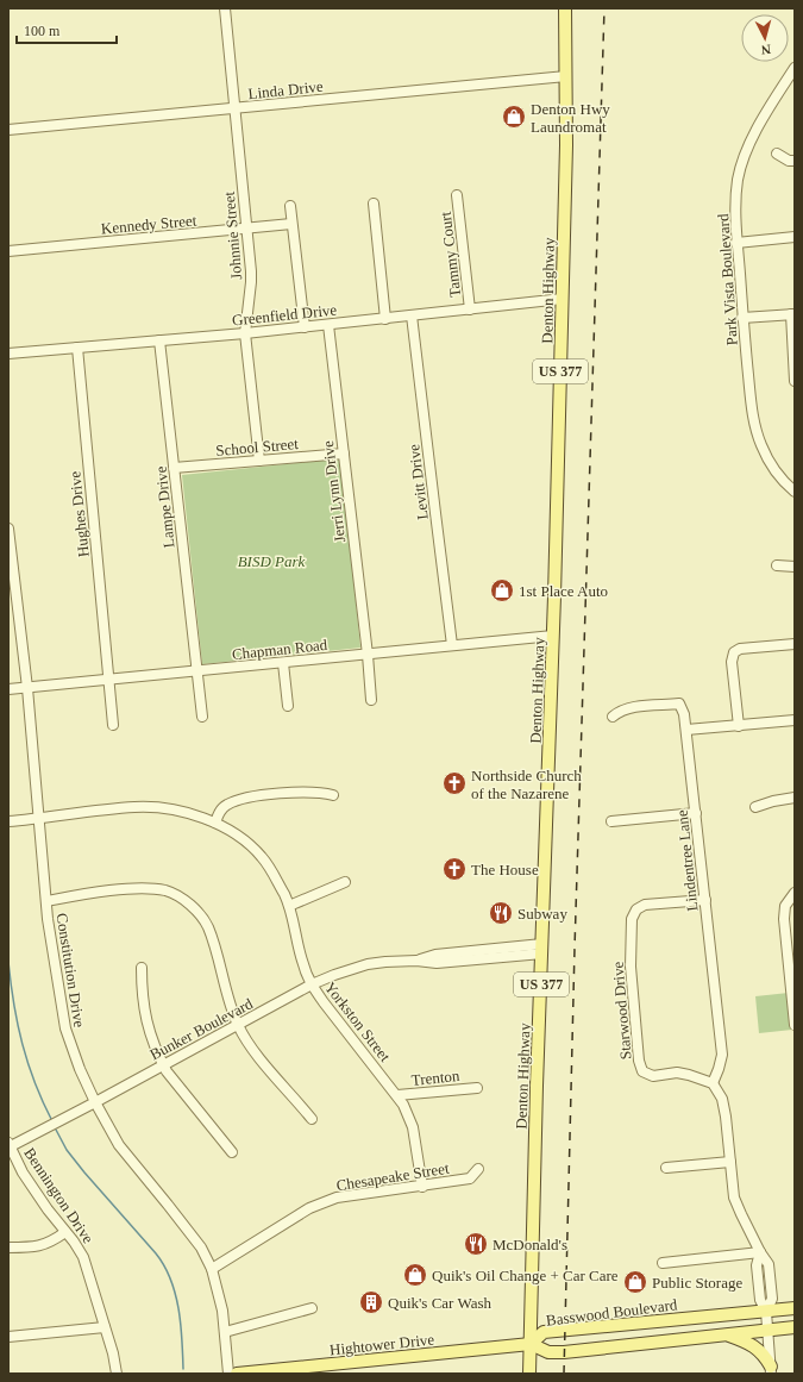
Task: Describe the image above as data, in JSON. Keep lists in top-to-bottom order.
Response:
{
  "streets": {
    "main road": [
      "Denton Highway",
      "US 377",
      "Basswood Boulevard",
      "Hightower Drive"
    ],
    "street": [
      "Linda Drive",
      "Kennedy Street",
      "Johnnie Street",
      "Tammy Court",
      "Park Vista Boulevard",
      "Greenfield Drive",
      "School Street",
      "Levitt Drive",
      "Jerri Lynn Drive",
      "Lampe Drive",
      "Hughes Drive",
      "Chapman Road",
      "Lindentree Lane",
      "Constitution Drive",
      "Starwood Drive",
      "Yorkston Street",
      "Bunker Boulevard",
      "Trenton",
      "Chesapeake Street",
      "Bennington Drive"
    ]
  },
  "crossings": [
    ["Linda Drive", "Johnnie Street"],
    ["Linda Drive", "Denton Highway"],
    ["Kennedy Street", "Johnnie Street"],
    ["Johnnie Street", "Greenfield Drive"],
    ["Johnnie Street", "School Street"],
    ["Tammy Court", "Greenfield Drive"],
    ["Denton Highway", "Greenfield Drive"],
    ["Denton Highway", "Chapman Road"],
    ["Denton Highway", "Bunker Boulevard"],
    ["Denton Highway", "Basswood Boulevard"],
    ["Denton Highway", "Hightower Drive"],
    ["Greenfield Drive", "Levitt Drive"],
    ["Greenfield Drive", "Jerri Lynn Drive"],
    ["Greenfield Drive", "Lampe Drive"],
    ["Greenfield Drive", "Hughes Drive"],
    ["School Street", "Jerri Lynn Drive"],
    ["School Street", "Lampe Drive"],
    ["Levitt Drive", "Chapman Road"],
    ["Jerri Lynn Drive", "Chapman Road"],
    ["Lampe Drive", "Chapman Road"],
    ["Hughes Drive", "Chapman Road"],
    ["Chapman Road", "Constitution Drive"],
    ["Lindentree Lane", "Starwood Drive"],
    ["Constitution Drive", "Yorkston Street"],
    ["Constitution Drive", "Bunker Boulevard"],
    ["Constitution Drive", "Chesapeake Street"],
    ["Yorkston Street", "Bunker Boulevard"],
    ["Yorkston Street", "Trenton"],
    ["Yorkston Street", "Chesapeake Street"],
    ["Bunker Boulevard", "Bennington Drive"],
    ["Basswood Boulevard", "Hightower Drive"]
  ],
  "parks": ["BISD Park"],
  "places": {
    "shop": [
      "Denton Hwy Laundromat",
      "1st Place Auto",
      "Quik's Oil Change + Car Care",
      "Public Storage"
    ],
    "church": ["Northside Church of the Nazarene", "The House"],
    "restaurant": ["Subway", "McDonald's"],
    "building": ["Quik's Car Wash"]
  },
  "scale_bar": "100 m",
  "north": "bottom"
}
